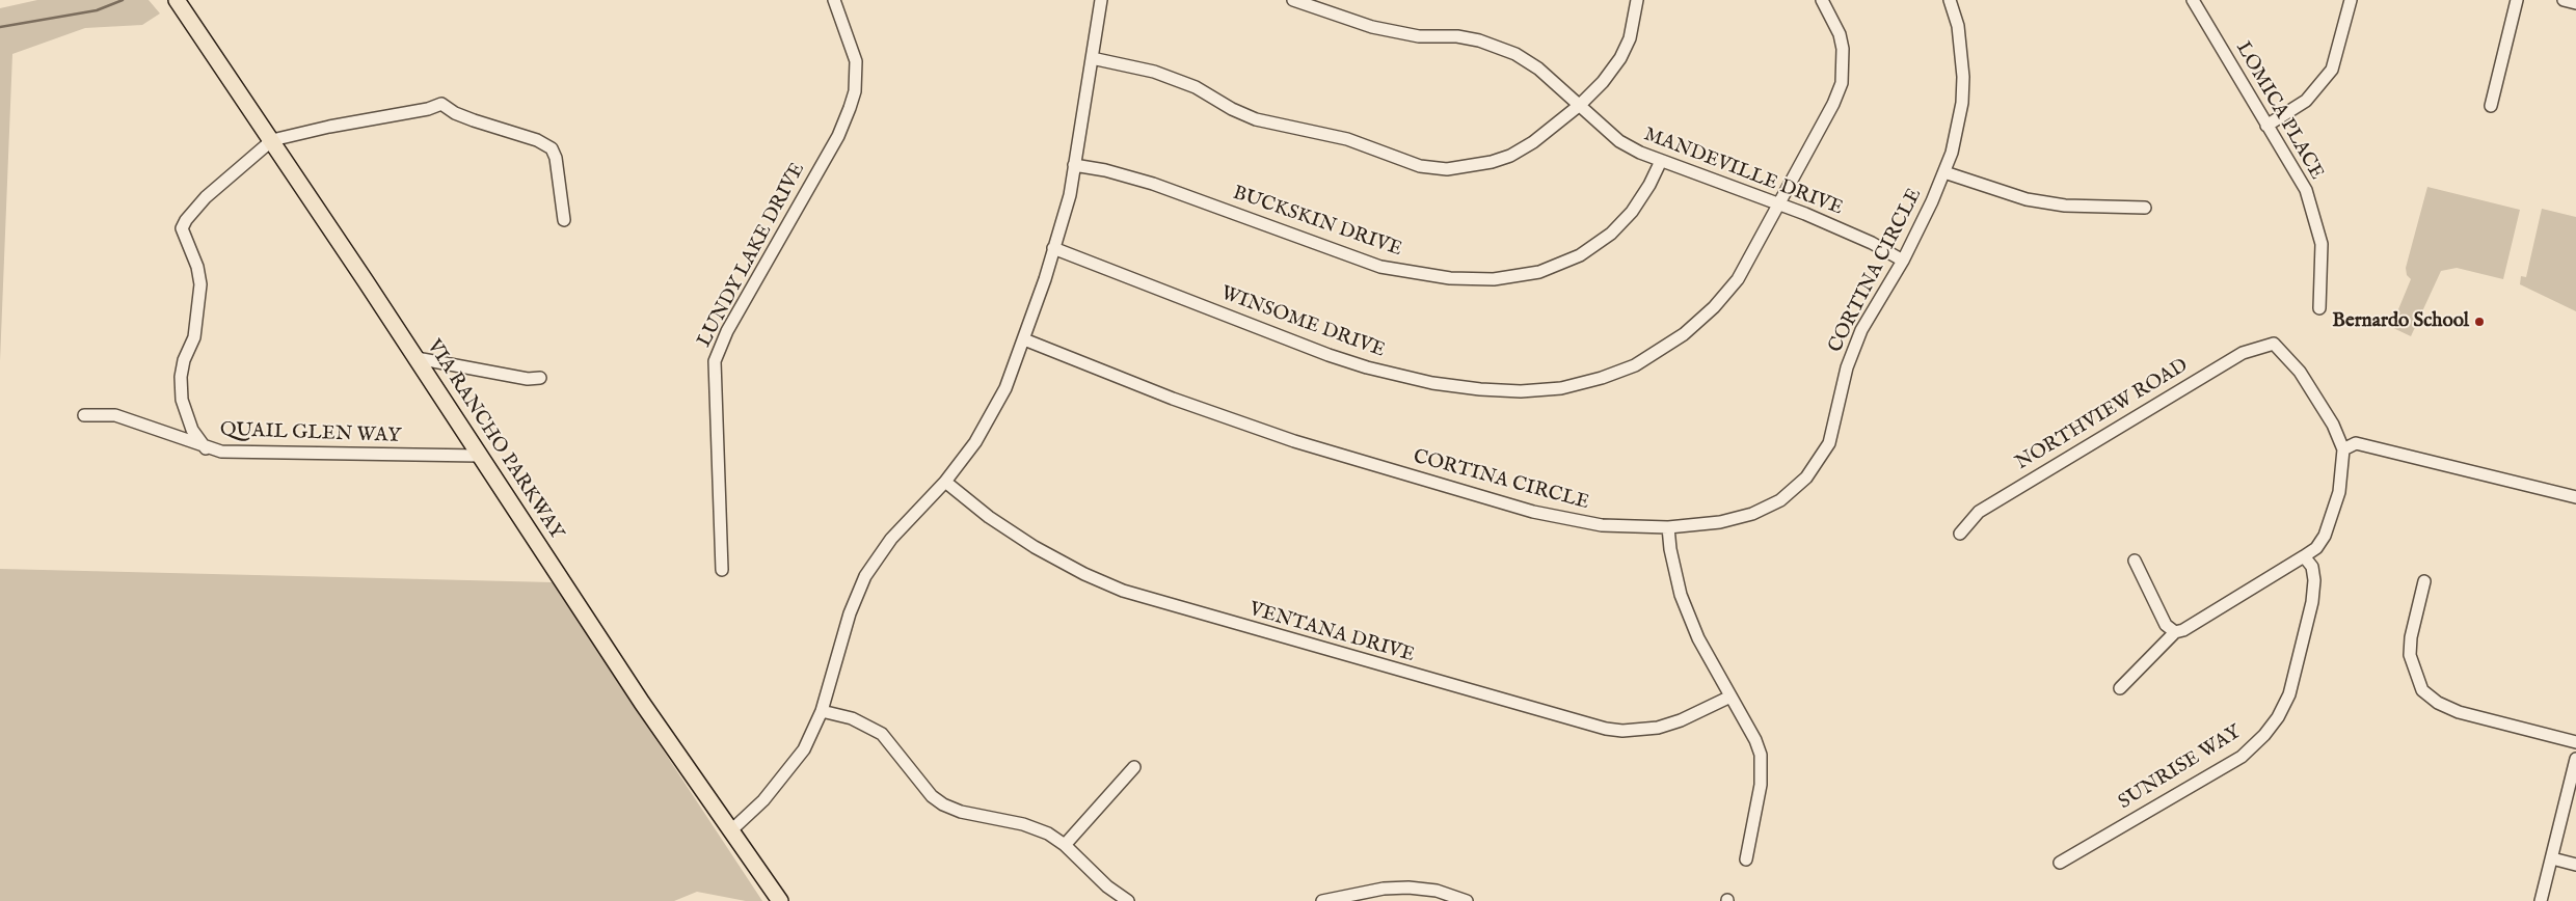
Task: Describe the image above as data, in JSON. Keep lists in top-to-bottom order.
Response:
{
  "streets": {
    "main road": ["VIA RANCHO PARKWAY"],
    "street": [
      "LOMICA PLACE",
      "MANDEVILLE DRIVE",
      "BUCKSKIN DRIVE",
      "LUNDY LAKE DRIVE",
      "CORTINA CIRCLE",
      "WINSOME DRIVE",
      "NORTHVIEW ROAD",
      "QUAIL GLEN WAY",
      "VENTANA DRIVE",
      "SUNRISE WAY"
    ]
  },
  "crossings": [
    ["MANDEVILLE DRIVE", "BUCKSKIN DRIVE"],
    ["MANDEVILLE DRIVE", "CORTINA CIRCLE"],
    ["MANDEVILLE DRIVE", "WINSOME DRIVE"],
    ["QUAIL GLEN WAY", "VIA RANCHO PARKWAY"]
  ],
  "places": ["Bernardo School"]
}
